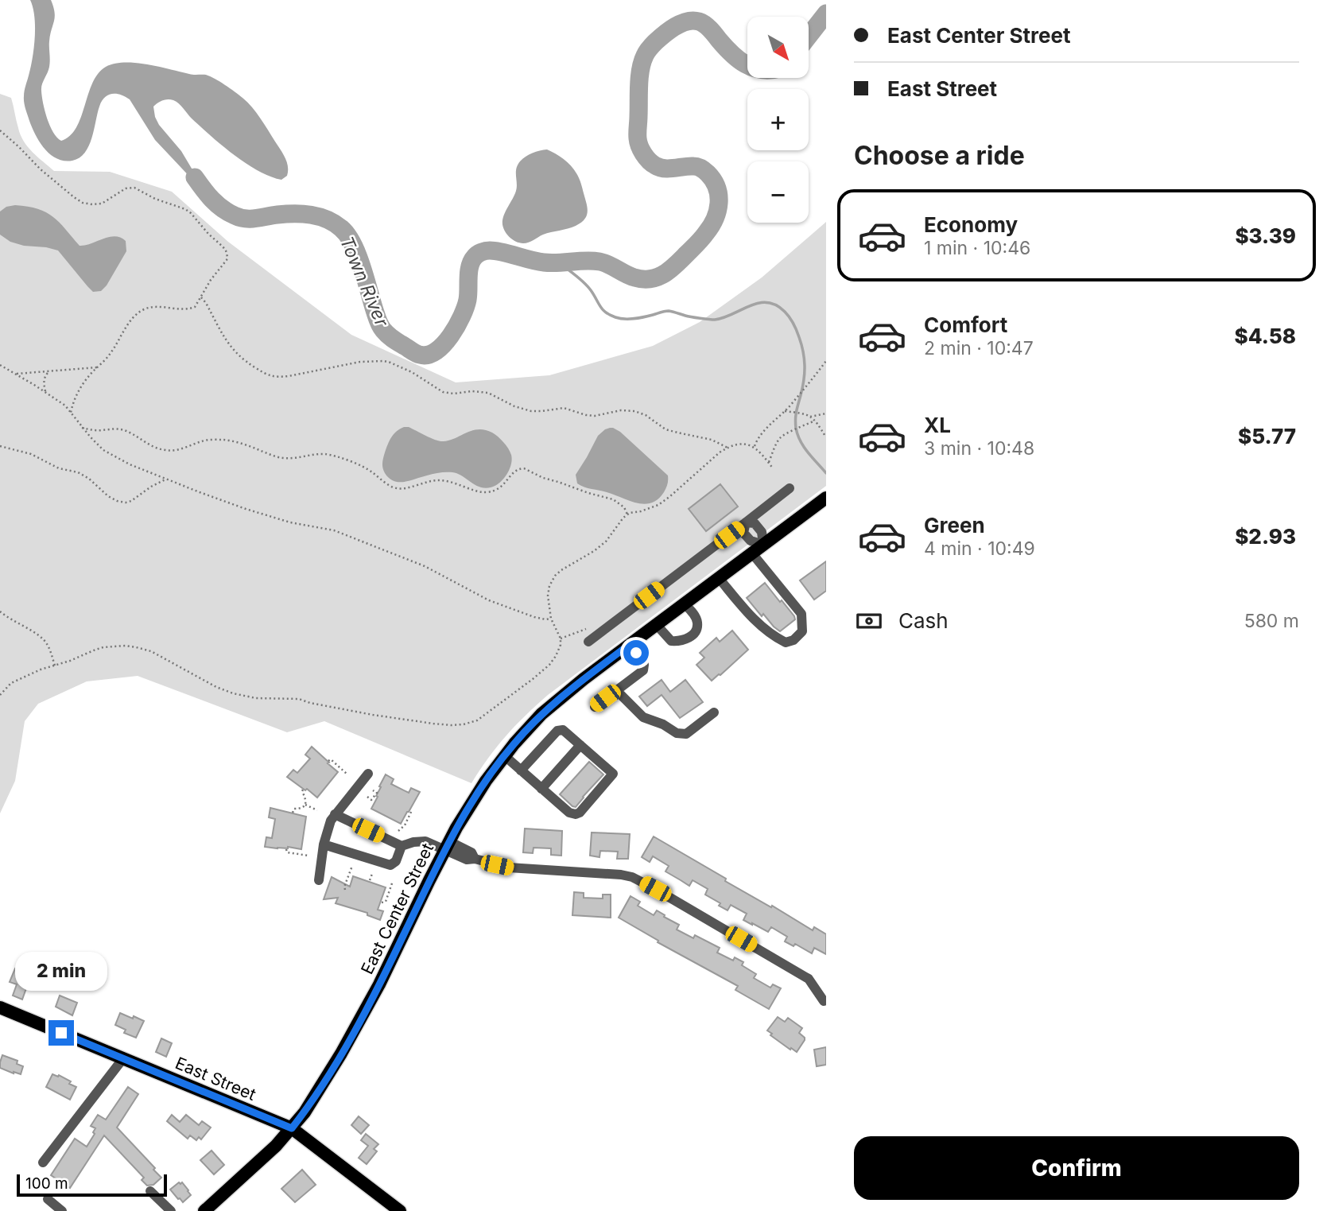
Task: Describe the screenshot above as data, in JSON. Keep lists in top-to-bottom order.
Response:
{
  "streets": {
    "main road": ["East Center Street", "East Street"]
  },
  "crossings": [
    ["East Center Street", "East Street"]
  ],
  "water": ["Town River"],
  "scale_bar": "100 m",
  "north": "bottom right",
  "page": {
    "banner": ["East Center Street", "East Street"],
    "map_buttons": ["+", "−"],
    "heading": "Choose a ride",
    "list": [
      {
        "name": "Economy",
        "note": "1 min · 10:46",
        "value": "$3.39"
      },
      {
        "name": "Comfort",
        "note": "2 min · 10:47",
        "value": "$4.58"
      },
      {
        "name": "XL",
        "note": "3 min · 10:48",
        "value": "$5.77"
      },
      {
        "name": "Green",
        "note": "4 min · 10:49",
        "value": "$2.93"
      }
    ],
    "pay": ["Cash", "580 m"],
    "bubble": "2 min",
    "buttons": "Confirm",
    "scale": "100 m"
  }
}
